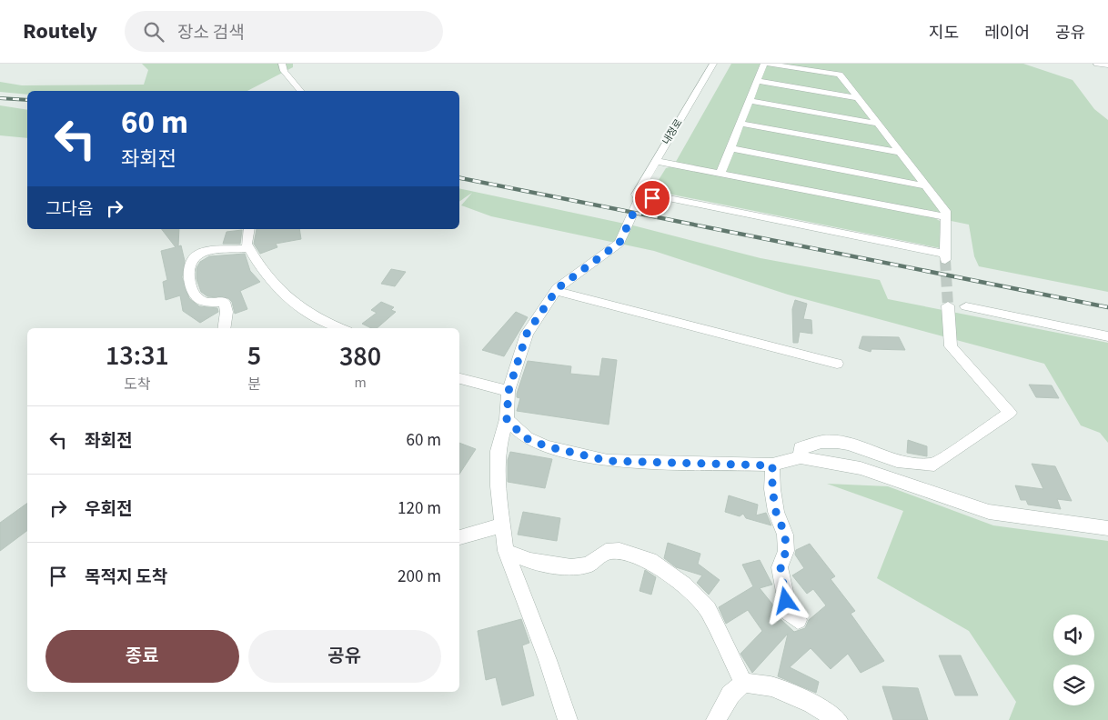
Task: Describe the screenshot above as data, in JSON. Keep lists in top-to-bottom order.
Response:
{
  "streets": {
    "street": ["내정로"]
  },
  "page": {
    "header": "Routely",
    "search": "장소 검색",
    "nav": ["지도", "레이어", "공유"],
    "turn": ["60 m", "좌회전"],
    "then": "그다음",
    "eta": [
      "13:31",
      "도착",
      "5",
      "분",
      "380",
      "m"
    ],
    "list": [
      {
        "name": "좌회전",
        "value": "60 m"
      },
      {
        "name": "우회전",
        "value": "120 m"
      },
      {
        "name": "목적지 도착",
        "value": "200 m"
      }
    ],
    "buttons": ["종료", "공유"]
  }
}
